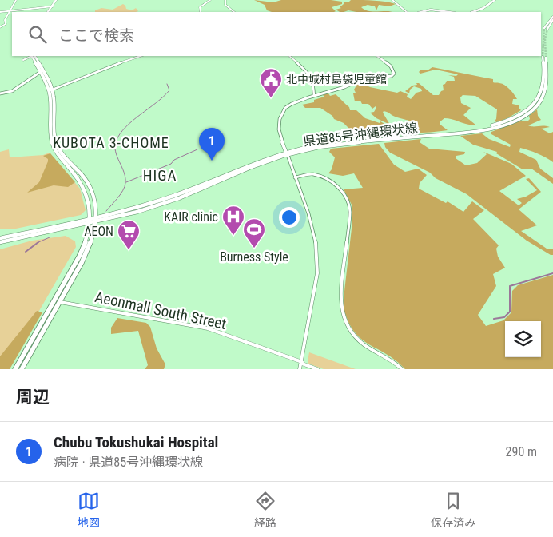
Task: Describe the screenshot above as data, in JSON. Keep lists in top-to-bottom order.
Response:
{
  "streets": {
    "main road": ["県道85号沖縄環状線"],
    "street": ["Aeonmall South Street"]
  },
  "districts": ["KUBOTA 3-CHOME", "HIGA"],
  "places": {
    "public building": ["北中城村島袋児童館"],
    "hospital": ["KAIR clinic"],
    "sports": ["Burness Style"],
    "supermarket": ["AEON"]
  },
  "page": {
    "search": "ここで検索",
    "pins": "1",
    "heading": "周辺",
    "list": [
      {
        "mark": "1",
        "name": "Chubu Tokushukai Hospital",
        "note": "病院 · 県道85号沖縄環状線",
        "value": "290 m"
      }
    ],
    "nav": ["地図", "経路", "保存済み"]
  }
}
